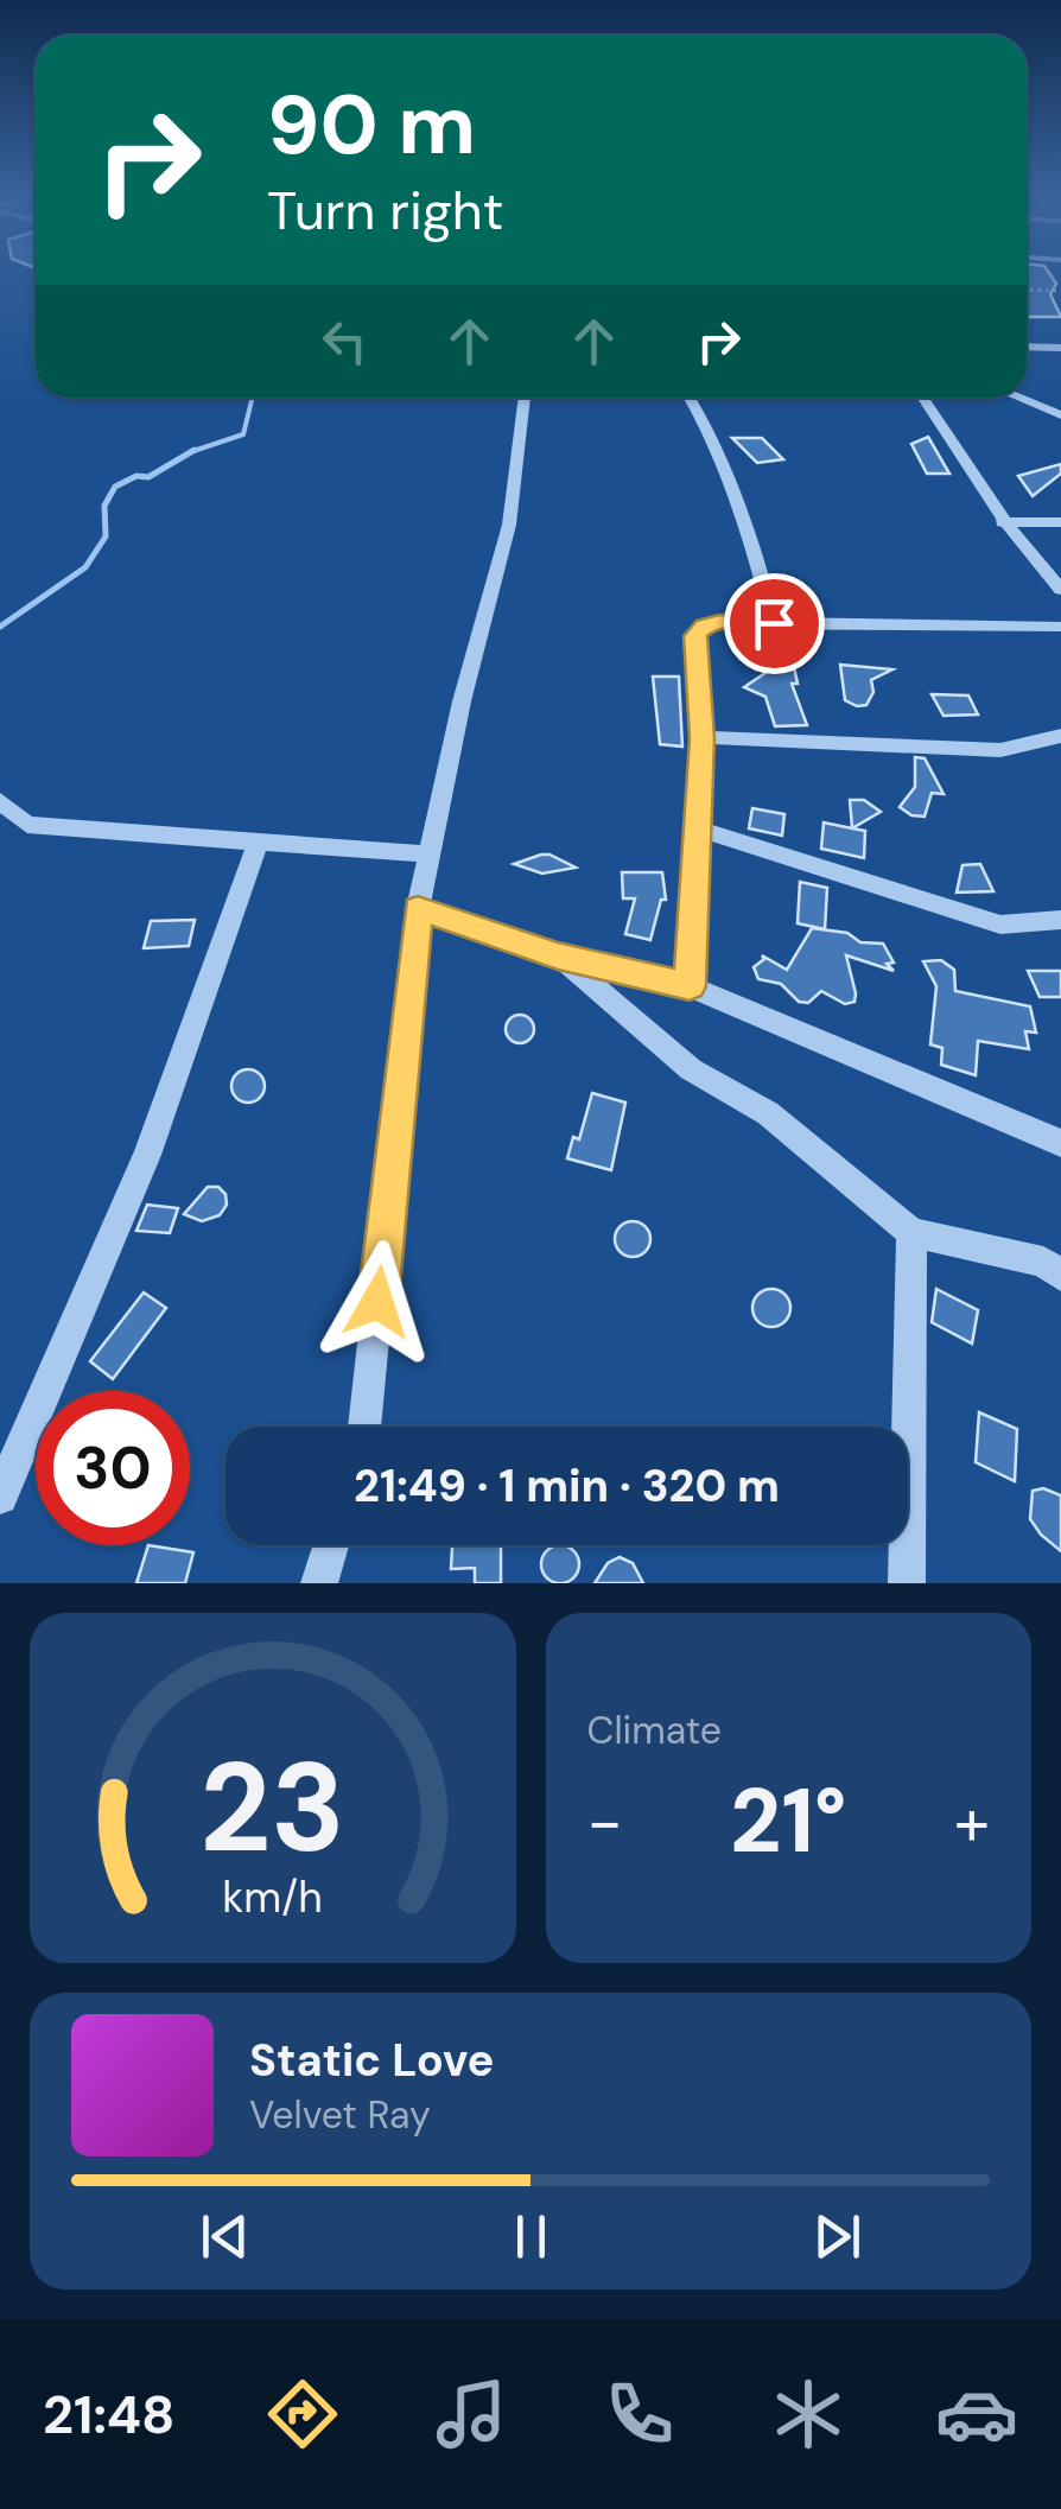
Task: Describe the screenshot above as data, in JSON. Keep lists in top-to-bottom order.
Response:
{
  "page": {
    "turn": ["90 m", "Turn right"],
    "limit": "30",
    "trip": "21:49 · 1 min · 320 m",
    "tile": "Climate",
    "heat": ["−", "21°", "+"],
    "song": ["Static Love", "Velvet Ray"],
    "tabs": "21:48",
    "gauge": ["23", "km/h"]
  }
}
